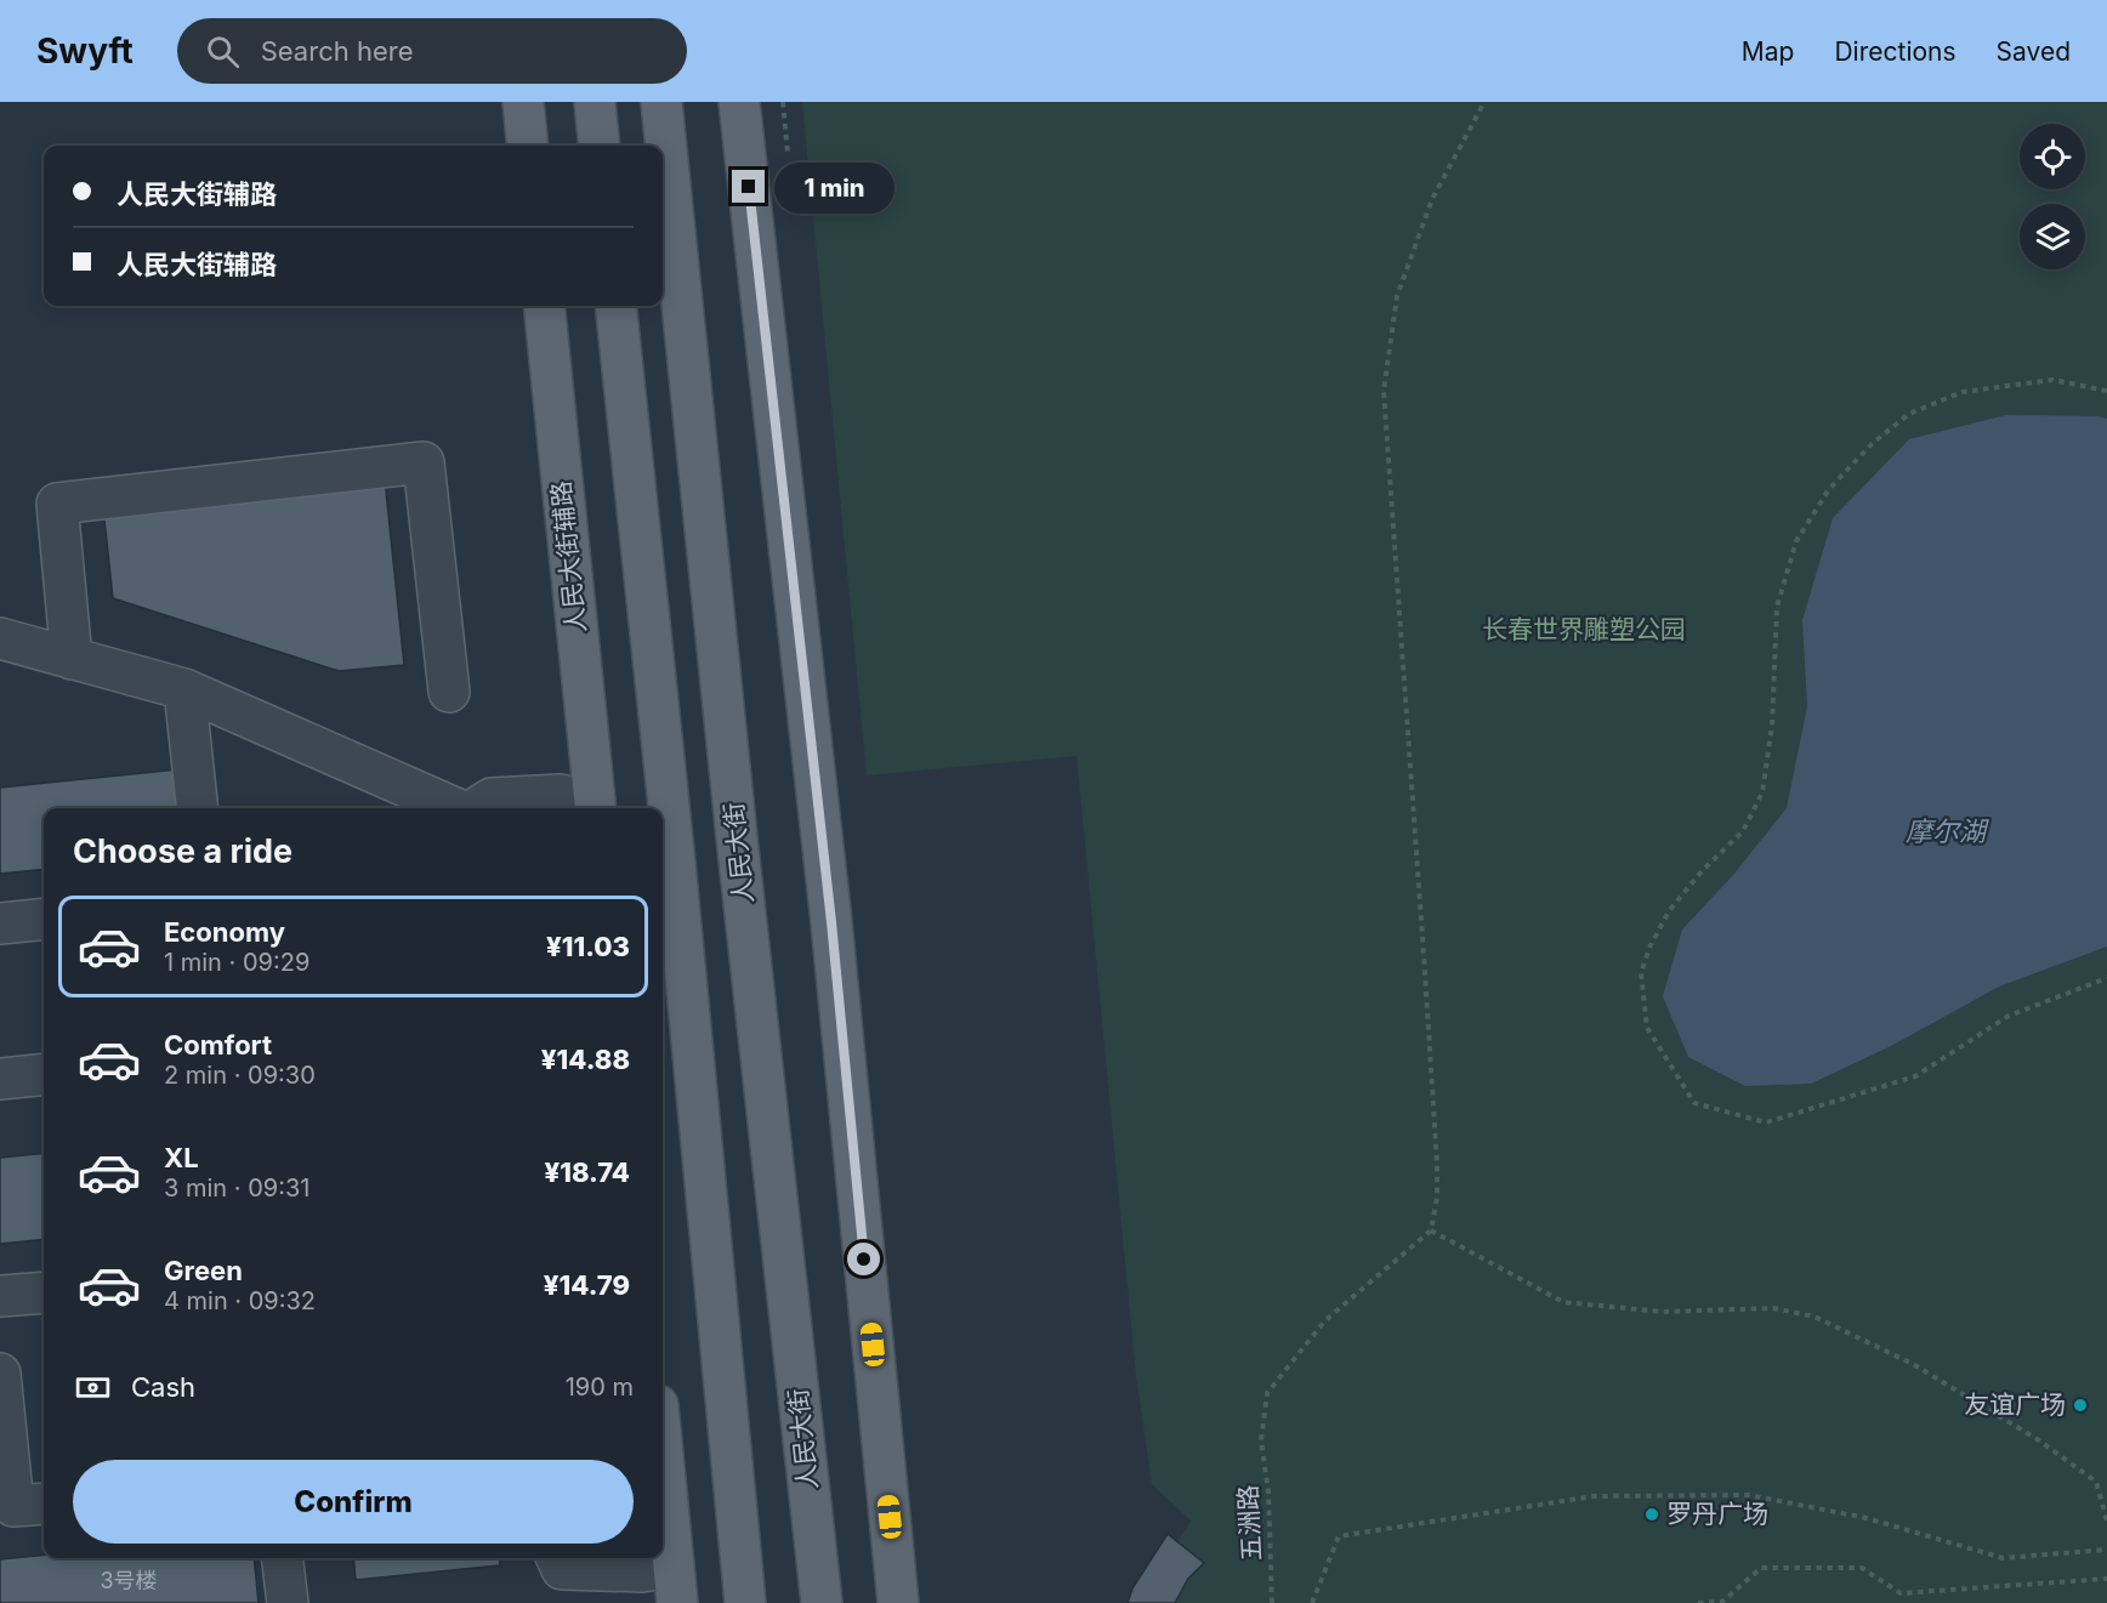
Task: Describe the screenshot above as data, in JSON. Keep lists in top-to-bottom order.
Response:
{
  "streets": {
    "main road": ["人民大街辅路", "人民大街"],
    "path": ["五洲路"]
  },
  "water": ["摩尔湖"],
  "parks": ["长春世界雕塑公园"],
  "places": ["友谊广场", "罗丹广场"],
  "house_numbers": ["3号楼"],
  "page": {
    "header": "Swyft",
    "search": "Search here",
    "nav": ["Map", "Directions", "Saved"],
    "banner": ["人民大街辅路", "人民大街辅路"],
    "bubble": "1 min",
    "heading": "Choose a ride",
    "list": [
      {
        "name": "Economy",
        "note": "1 min · 09:29",
        "value": "¥11.03"
      },
      {
        "name": "Comfort",
        "note": "2 min · 09:30",
        "value": "¥14.88"
      },
      {
        "name": "XL",
        "note": "3 min · 09:31",
        "value": "¥18.74"
      },
      {
        "name": "Green",
        "note": "4 min · 09:32",
        "value": "¥14.79"
      }
    ],
    "pay": ["Cash", "190 m"],
    "buttons": "Confirm"
  }
}
